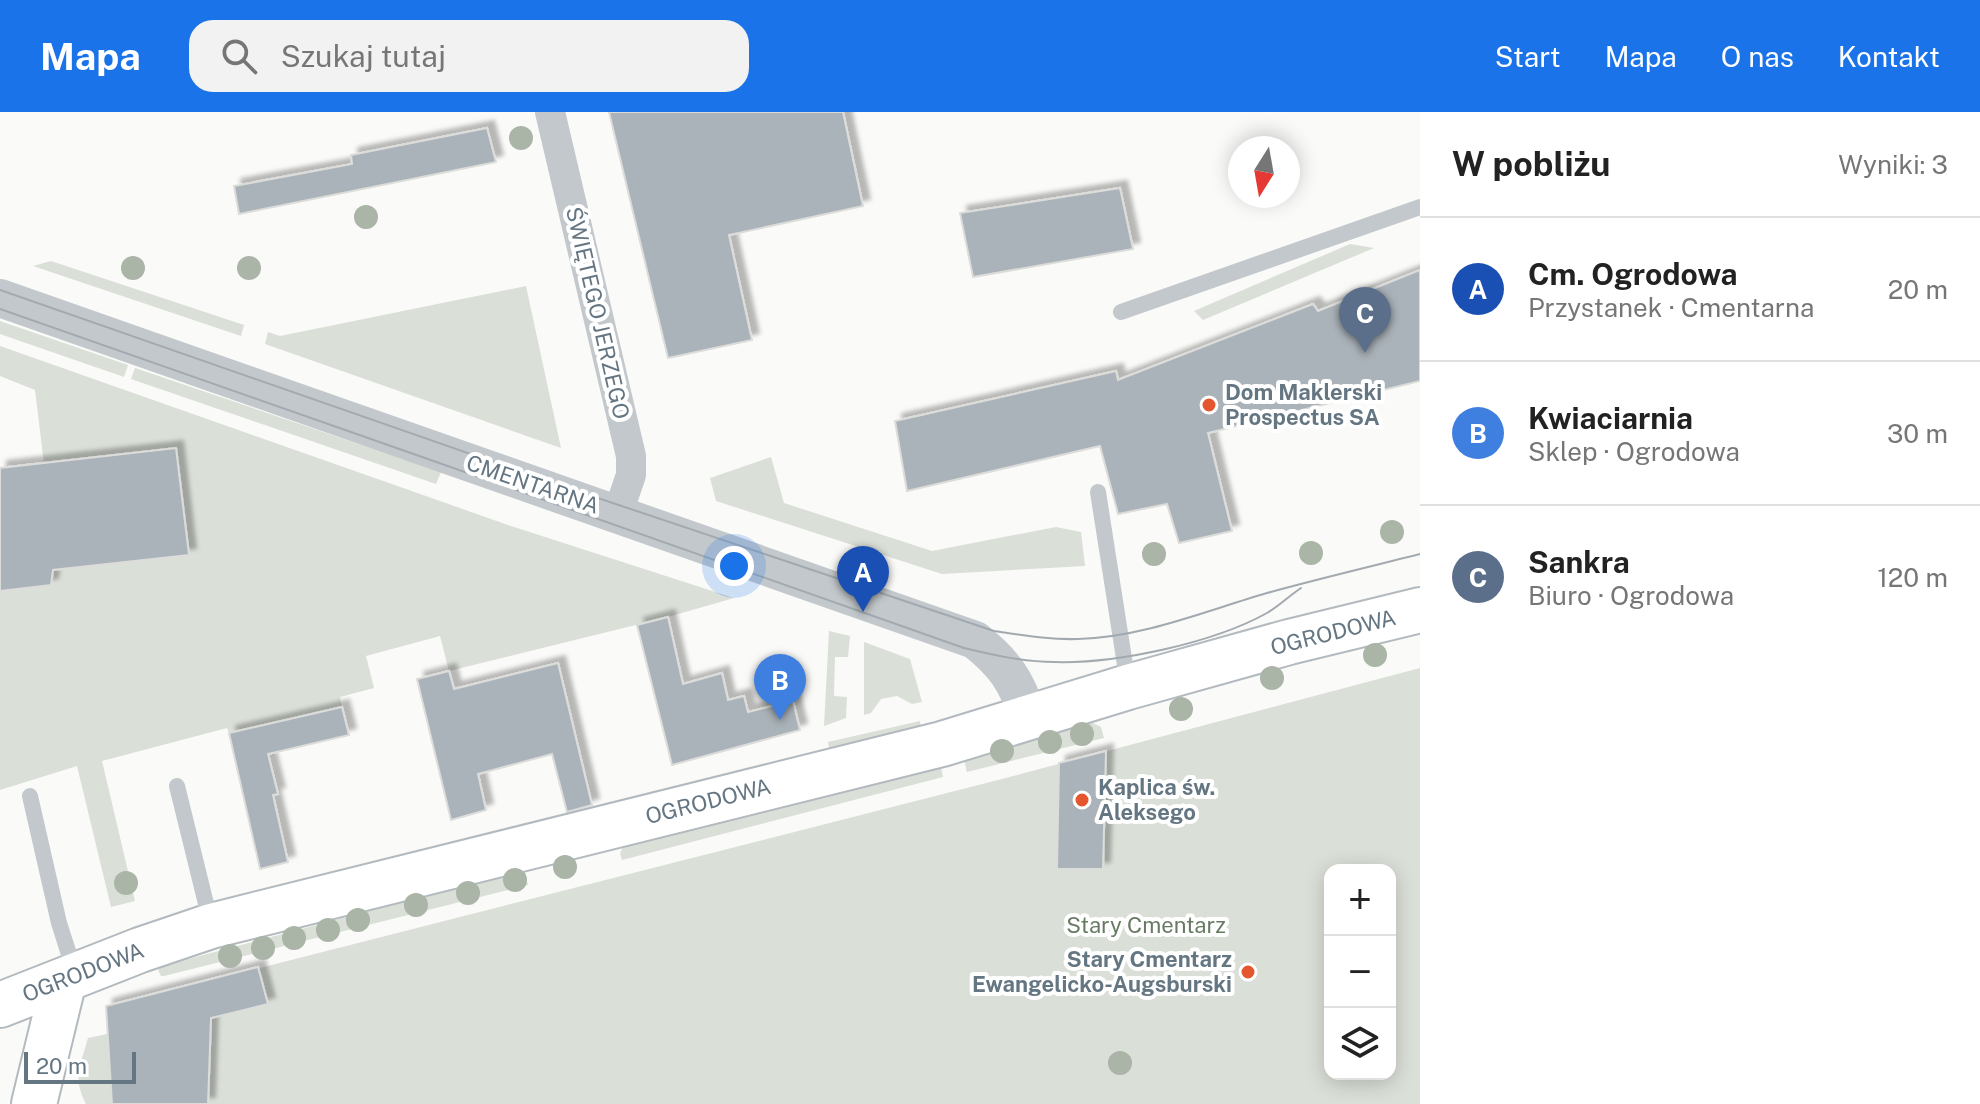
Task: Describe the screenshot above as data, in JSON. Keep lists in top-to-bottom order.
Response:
{
  "streets": {
    "main road": ["OGRODOWA"],
    "street": ["ŚWIĘTEGO JERZEGO", "CMENTARNA"]
  },
  "crossings": [
    ["ŚWIĘTEGO JERZEGO", "CMENTARNA"],
    ["CMENTARNA", "OGRODOWA"]
  ],
  "parks": ["Stary Cmentarz"],
  "places": ["Dom Maklerski Prospectus SA", "Kaplica św. Aleksego", "Stary Cmentarz Ewangelicko-Augsburski"],
  "scale_bar": "20 m",
  "north": "bottom",
  "page": {
    "header": "Mapa",
    "search": "Szukaj tutaj",
    "nav": [
      "Start",
      "Mapa",
      "O nas",
      "Kontakt"
    ],
    "heading": ["W pobliżu", "Wyniki: 3"],
    "list": [
      {
        "mark": "A",
        "name": "Cm. Ogrodowa",
        "note": "Przystanek · Cmentarna",
        "value": "20 m"
      },
      {
        "mark": "B",
        "name": "Kwiaciarnia",
        "note": "Sklep · Ogrodowa",
        "value": "30 m"
      },
      {
        "mark": "C",
        "name": "Sankra",
        "note": "Biuro · Ogrodowa",
        "value": "120 m"
      }
    ],
    "pins": ["C", "A", "B"],
    "map_buttons": ["+", "−"],
    "scale": "20 m"
  }
}
